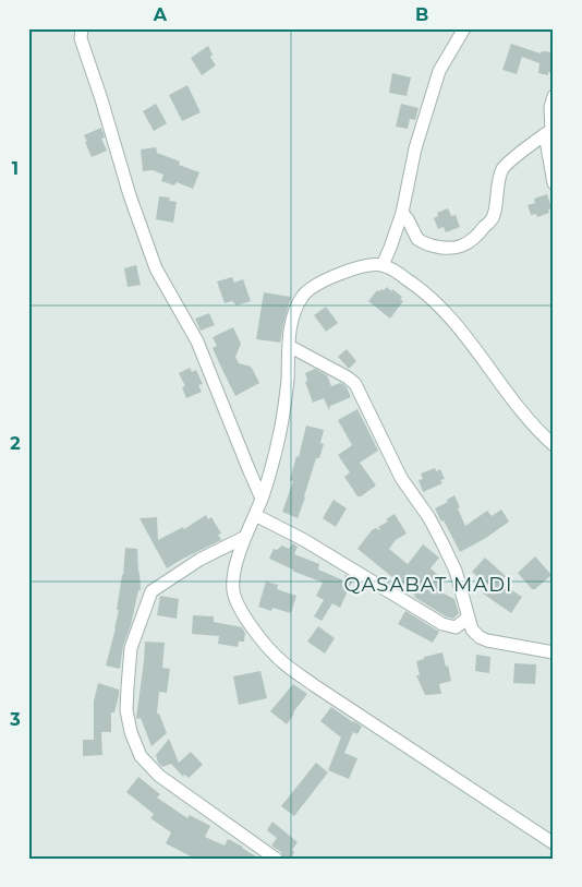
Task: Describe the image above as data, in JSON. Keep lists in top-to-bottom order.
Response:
{
  "districts": ["QASABAT MADI"],
  "grid": {
    "columns": ["A", "B"],
    "rows": ["1", "2", "3"]
  }
}
